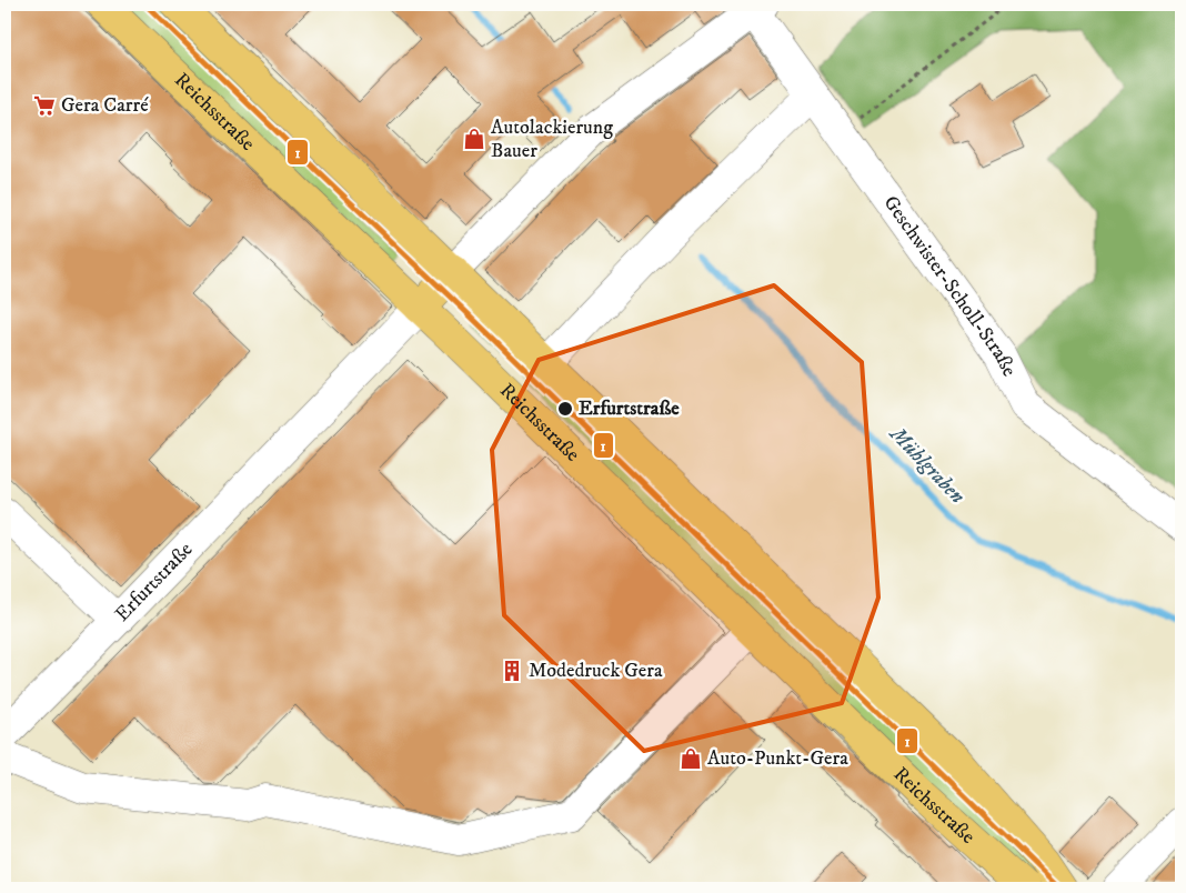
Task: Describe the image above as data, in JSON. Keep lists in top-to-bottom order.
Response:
{
  "streets": {
    "main road": ["Reichsstraße"],
    "street": ["Geschwister-Scholl-Straße", "Erfurtstraße"]
  },
  "crossings": [
    ["Reichsstraße", "Erfurtstraße"]
  ],
  "water": ["Mühlgraben"],
  "places": {
    "supermarket": ["Gera Carré"],
    "shop": ["Autolackierung Bauer", "Auto-Punkt-Gera"],
    "other": ["Erfurtstraße"],
    "building": ["Modedruck Gera"]
  },
  "lines": ["transit line 1"]
}
